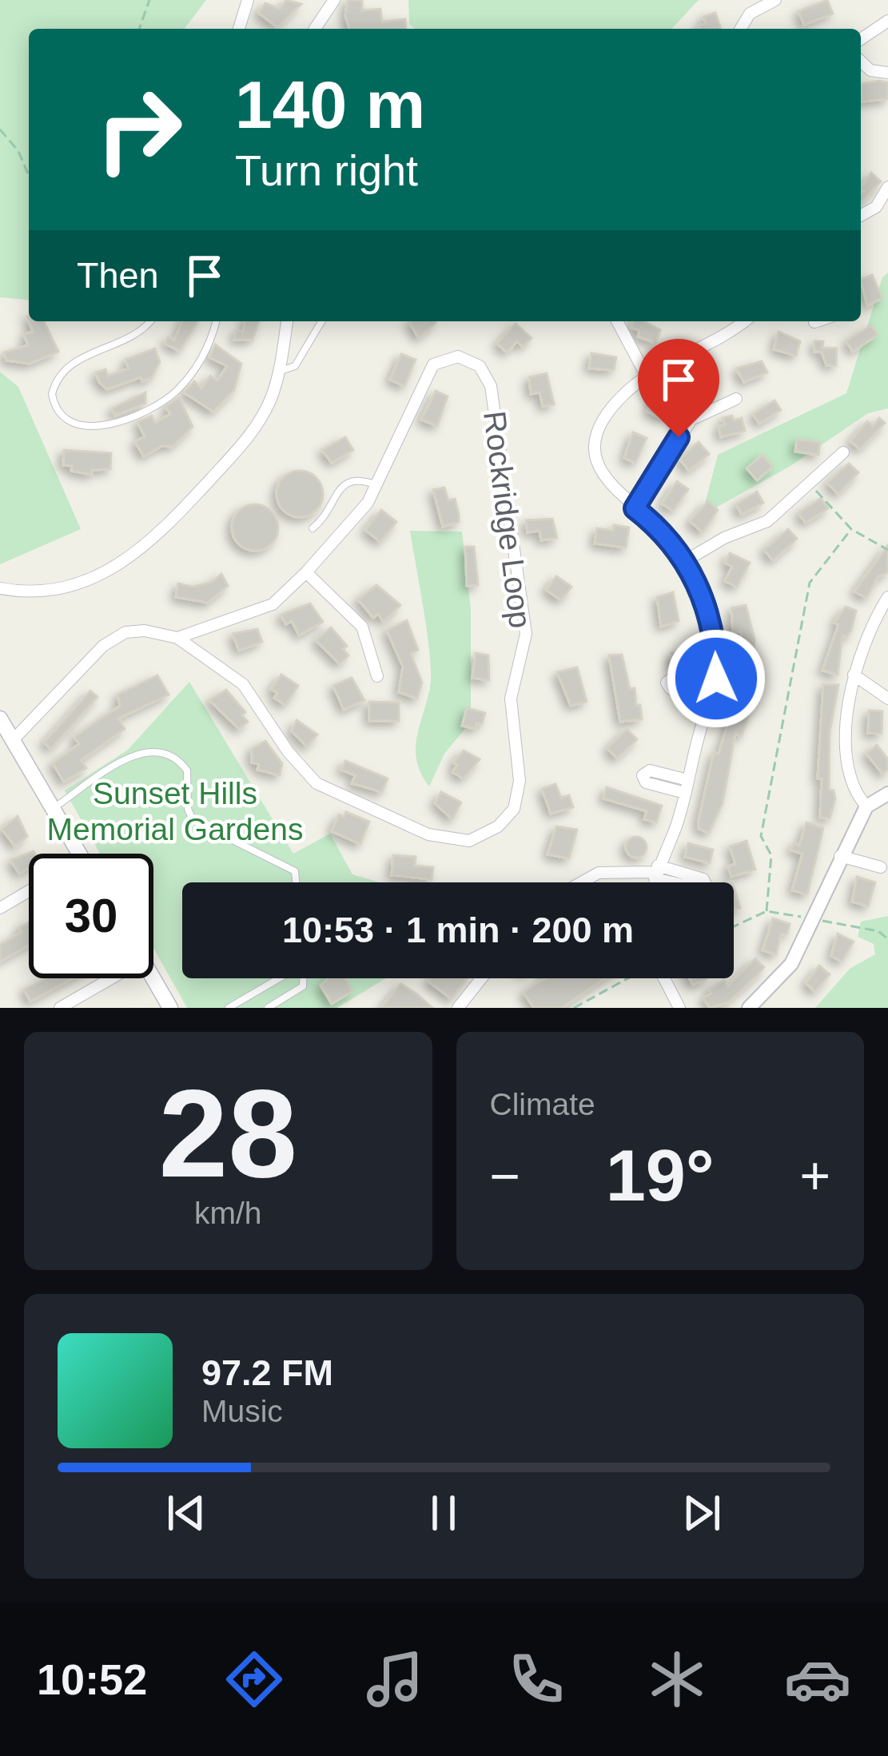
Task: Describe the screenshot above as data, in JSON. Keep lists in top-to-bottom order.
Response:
{
  "streets": {
    "street": ["Rockridge Loop"]
  },
  "parks": ["Sunset Hills Memorial Gardens"],
  "page": {
    "turn": ["140 m", "Turn right"],
    "then": "Then",
    "limit": "30",
    "trip": "10:53 · 1 min · 200 m",
    "tile": [
      ["28", "km/h"],
      "Climate"
    ],
    "heat": ["−", "19°", "+"],
    "song": ["97.2 FM", "Music"],
    "tabs": "10:52"
  }
}
